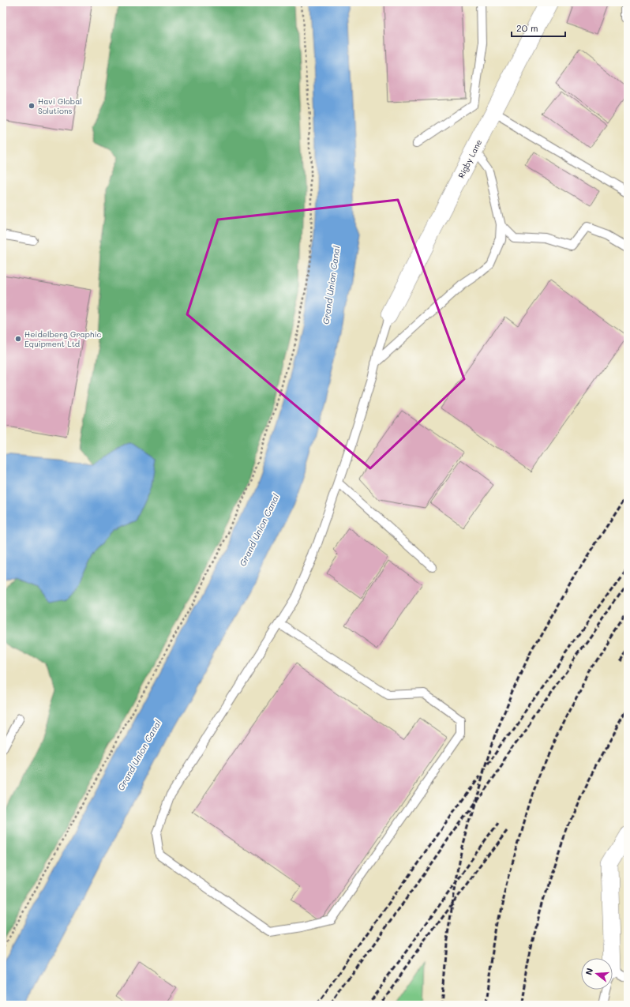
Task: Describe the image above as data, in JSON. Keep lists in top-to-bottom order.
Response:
{
  "streets": {
    "street": ["Rigby Lane"]
  },
  "water": ["Grand Union Canal"],
  "places": ["Havi Global Solutions", "Heidelberg Graphic Equipment Ltd"],
  "scale_bar": "20 m",
  "north": "left"
}
